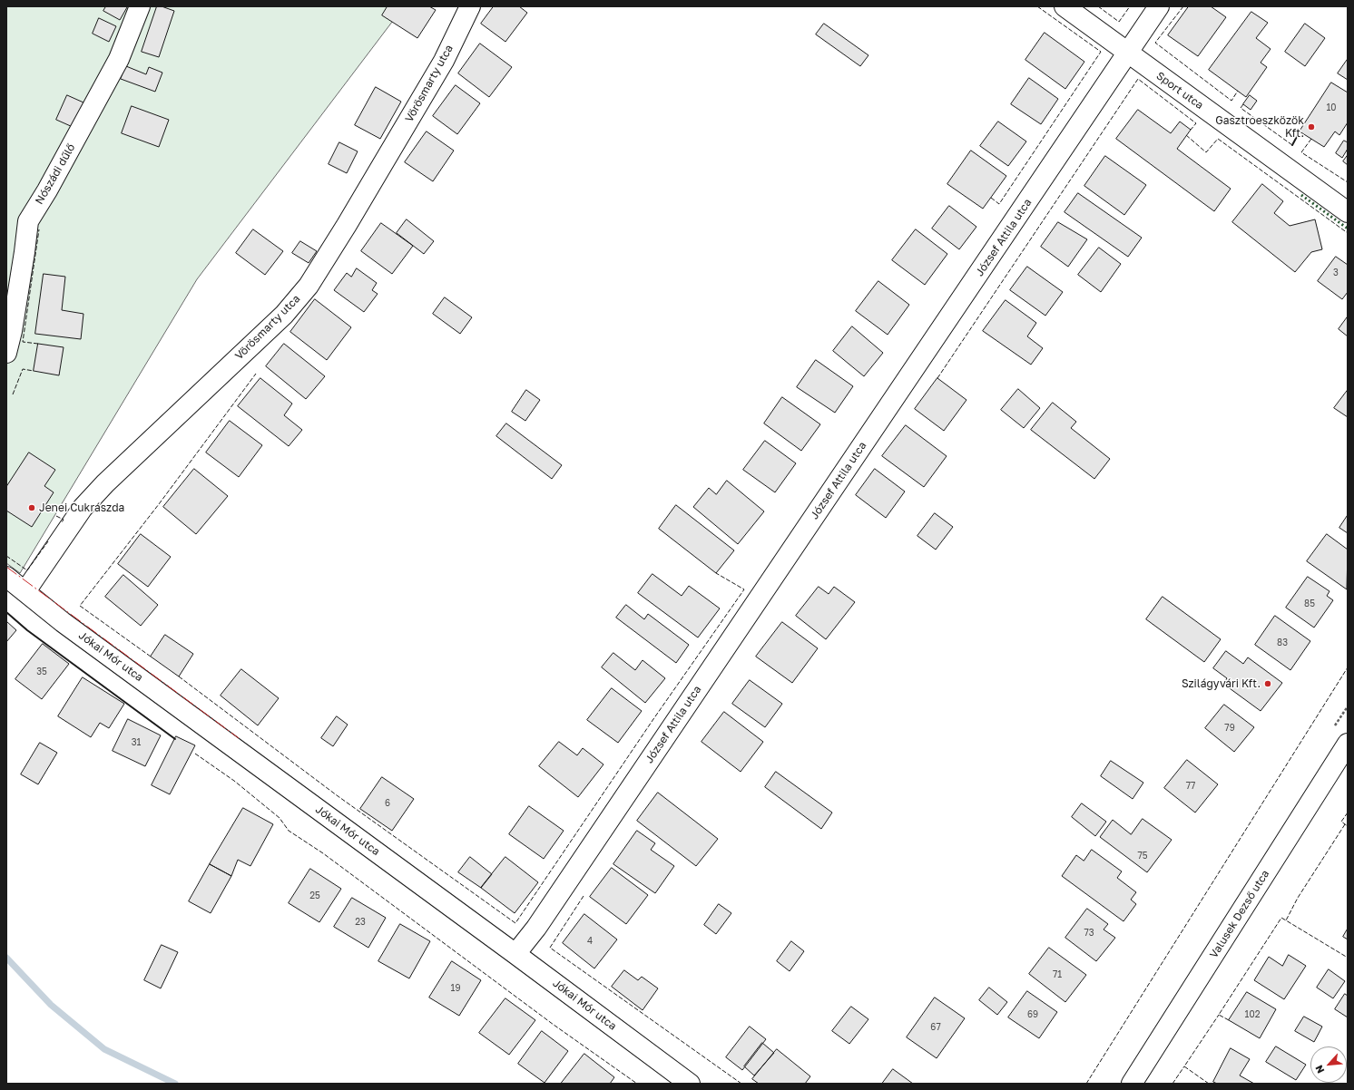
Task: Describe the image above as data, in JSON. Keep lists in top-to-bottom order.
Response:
{
  "streets": {
    "street": [
      "Vörösmarty utca",
      "Sport utca",
      "Nószádi dűlő",
      "József Attila utca",
      "Jókai Mór utca",
      "Valusek Dezső utca"
    ]
  },
  "crossings": [
    ["Vörösmarty utca", "Jókai Mór utca"],
    ["Sport utca", "József Attila utca"],
    ["József Attila utca", "Jókai Mór utca"]
  ],
  "places": ["Gasztroeszközök Kft.", "Jenei Cukrászda", "Szilágyvári Kft."],
  "house_numbers": [
    "10",
    "3",
    "85",
    "83",
    "35",
    "79",
    "31",
    "77",
    "6",
    "75",
    "25",
    "23",
    "73",
    "4",
    "71",
    "19",
    "69",
    "102",
    "67"
  ],
  "north": "bottom left"
}
